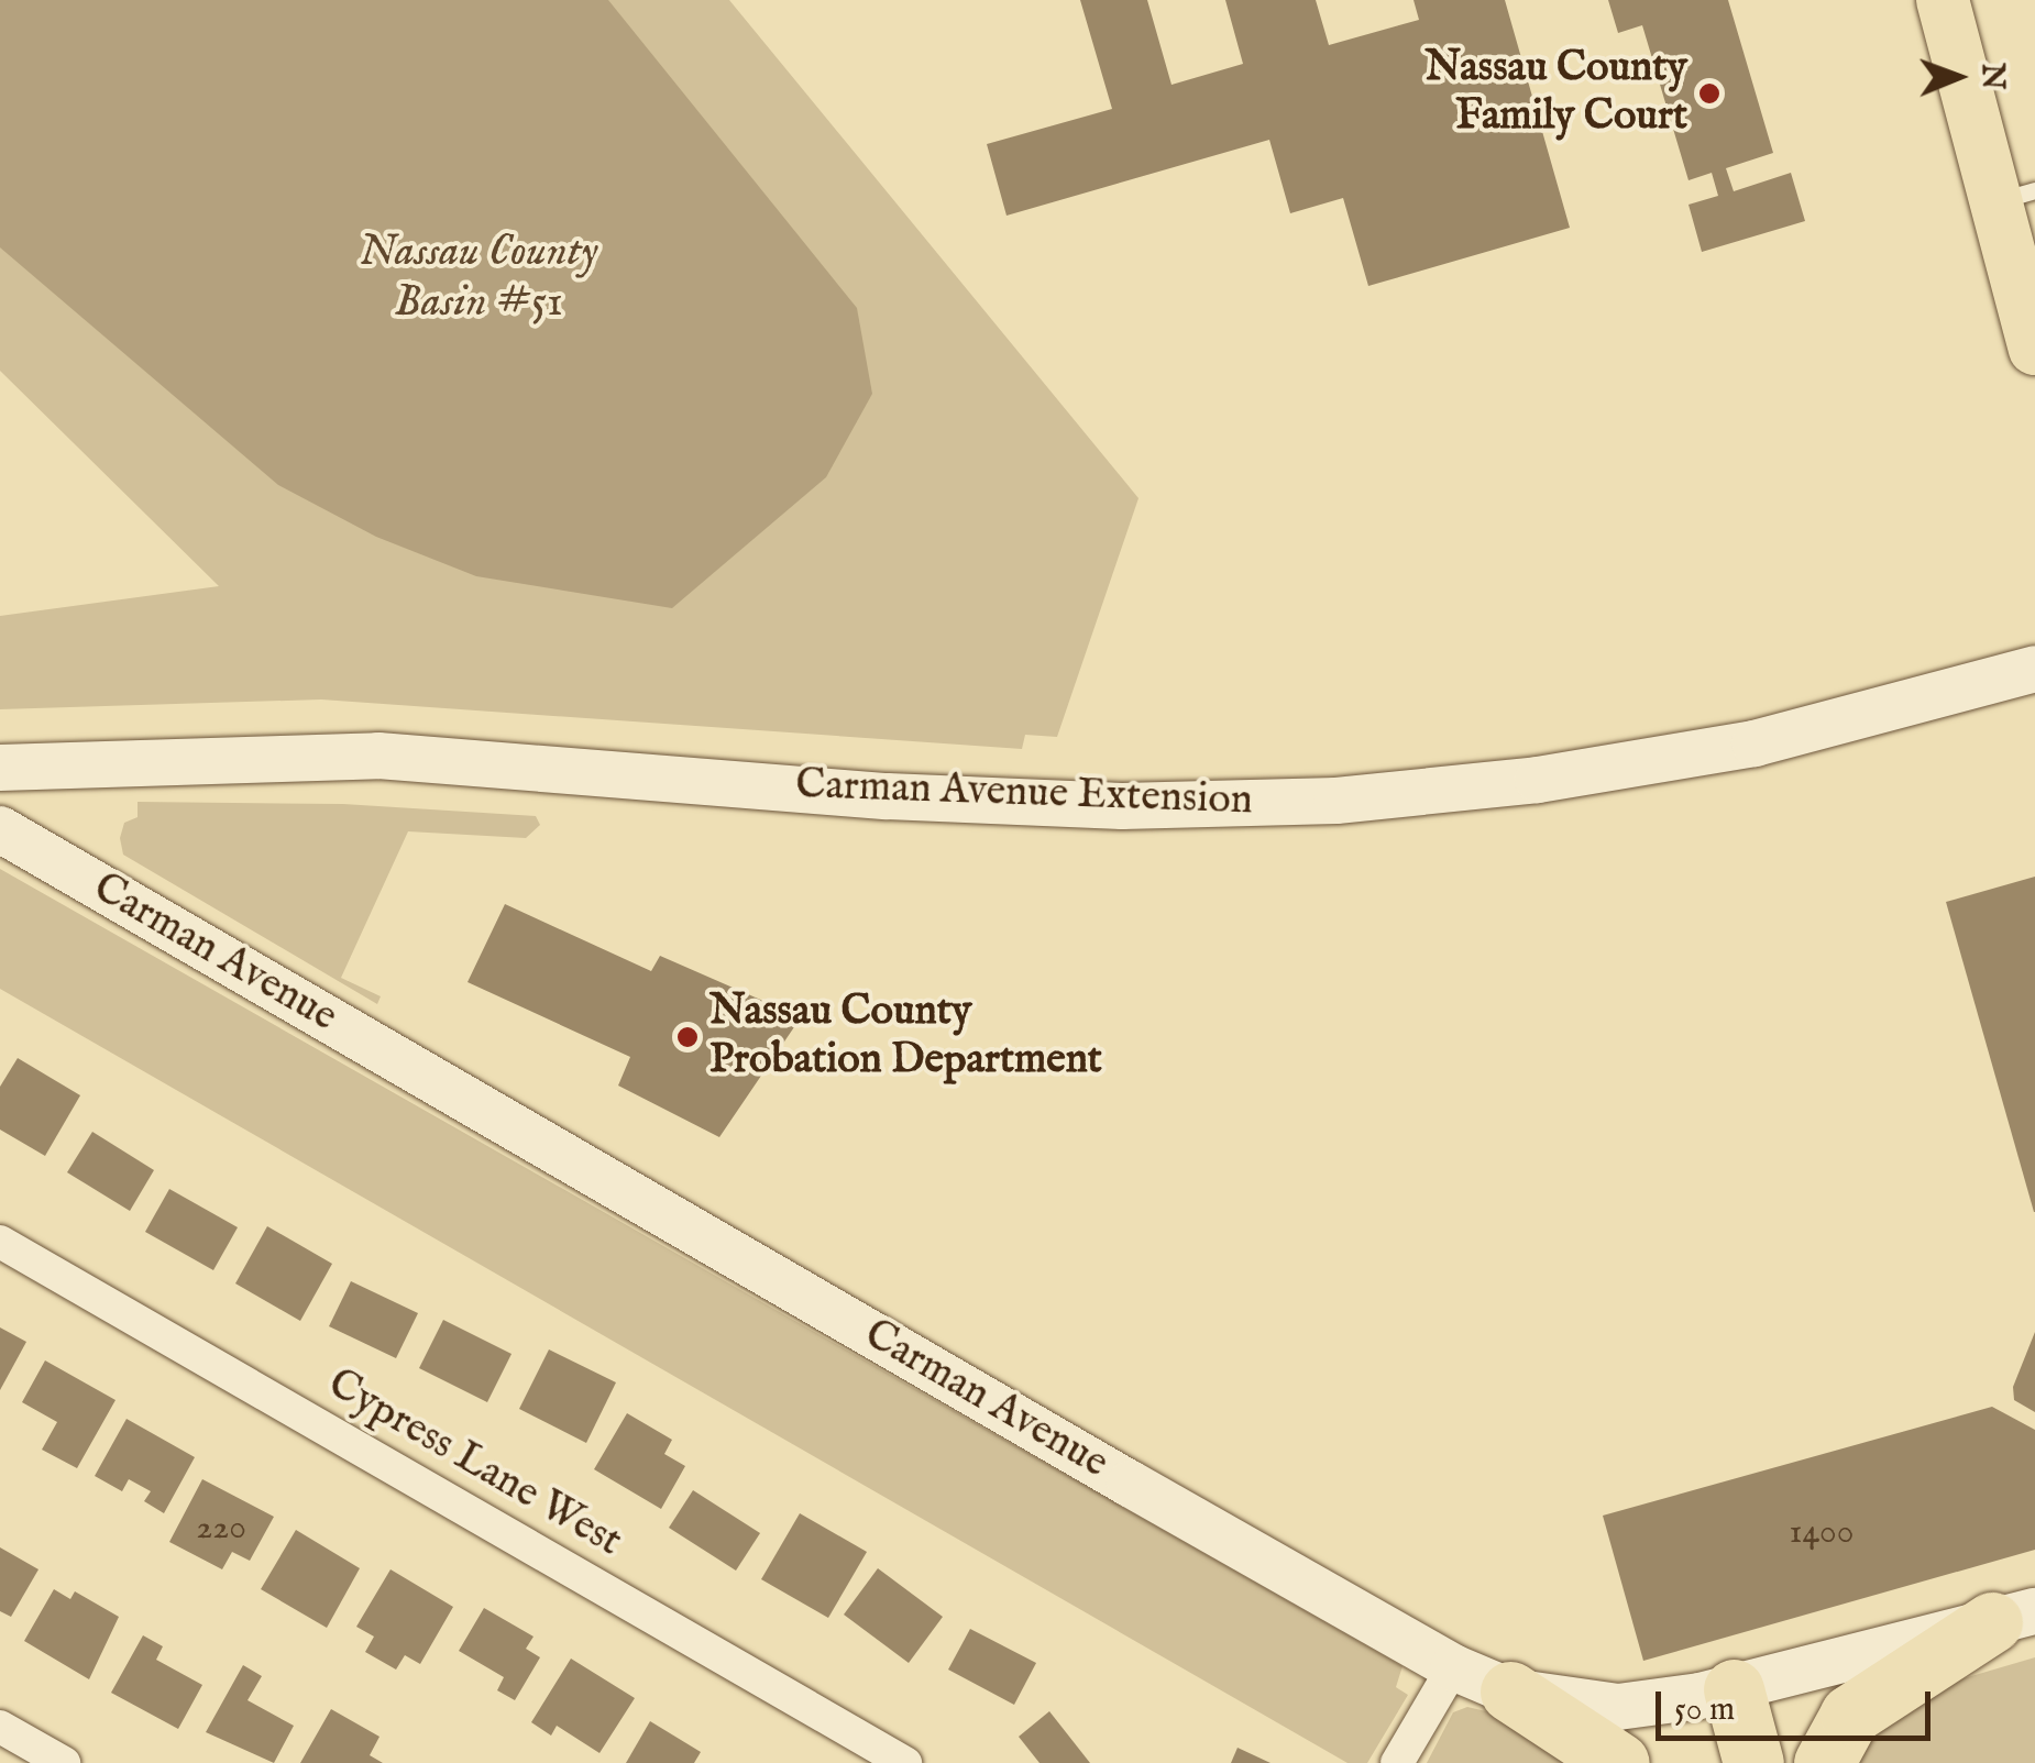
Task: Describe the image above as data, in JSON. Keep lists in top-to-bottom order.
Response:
{
  "streets": {
    "main road": ["Carman Avenue Extension", "Carman Avenue"],
    "street": ["Cypress Lane West"]
  },
  "water": ["Nassau County Basin #51"],
  "places": ["Nassau County Family Court", "Nassau County Probation Department"],
  "house_numbers": ["220", "1400"],
  "scale_bar": "50 m",
  "north": "right"
}
